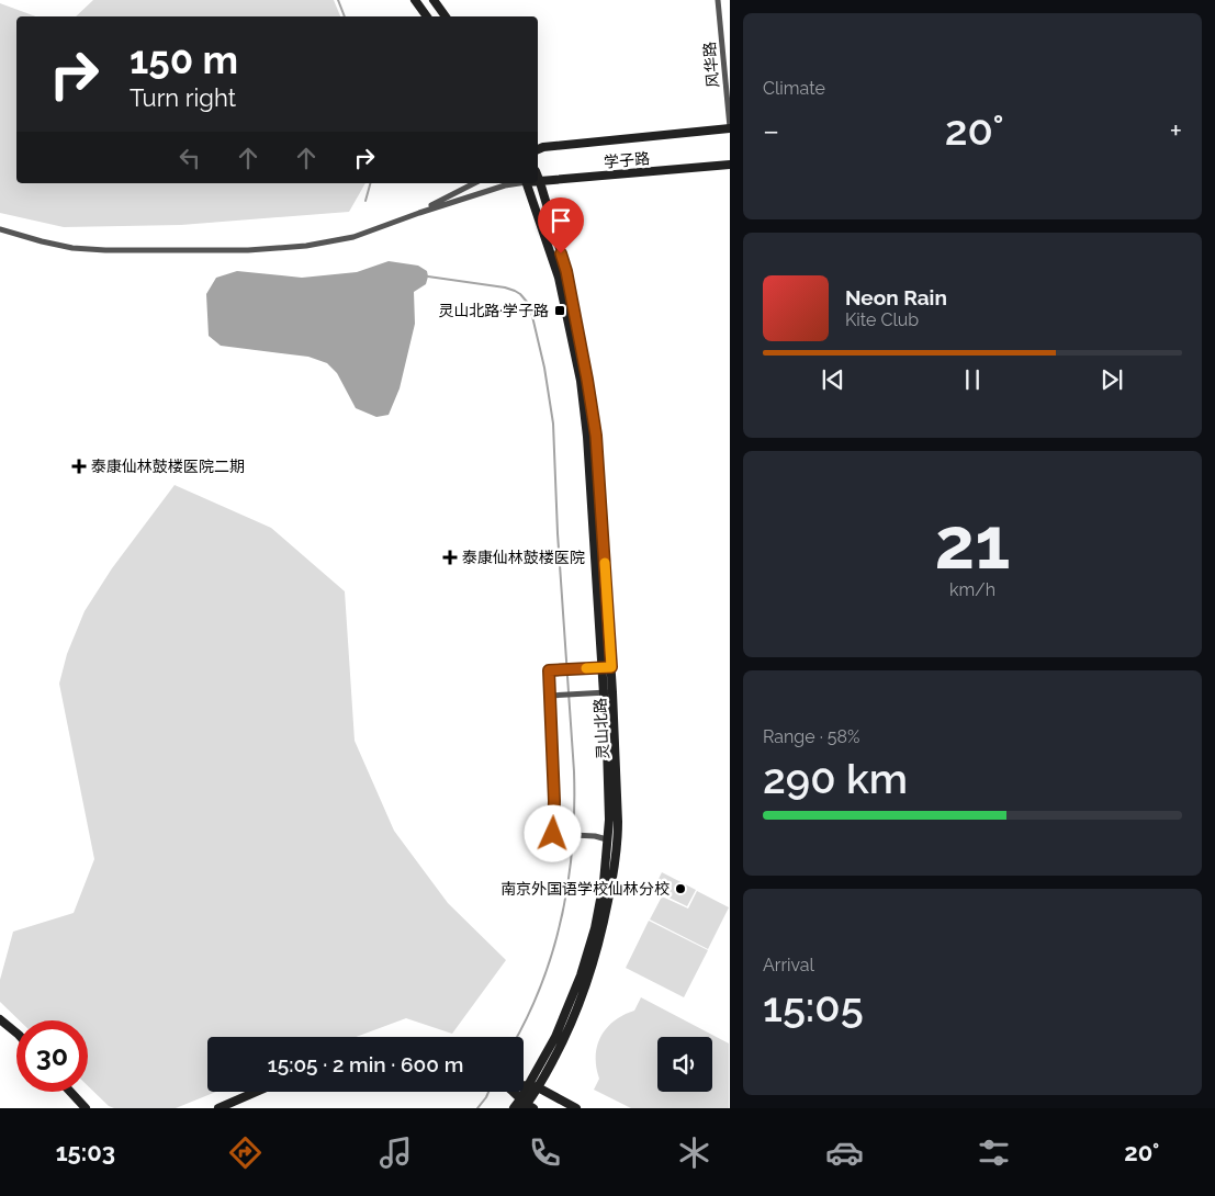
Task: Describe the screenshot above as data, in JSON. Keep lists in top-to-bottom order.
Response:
{
  "streets": {
    "main road": ["学子路", "灵山北路"],
    "street": ["风华路"]
  },
  "crossings": [
    ["风华路", "学子路"],
    ["学子路", "灵山北路"]
  ],
  "places": {
    "transit": ["灵山北路·学子路"],
    "health": ["泰康仙林鼓楼医院二期", "泰康仙林鼓楼医院"],
    "other": ["南京外国语学校仙林分校"]
  },
  "page": {
    "tile": [
      "Climate",
      ["21", "km/h"],
      ["Range · 58%", "290 km"],
      ["Arrival", "15:05"]
    ],
    "turn": ["150 m", "Turn right"],
    "heat": ["−", "20°", "+"],
    "song": ["Neon Rain", "Kite Club"],
    "limit": "30",
    "trip": "15:05 · 2 min · 600 m",
    "tabs": ["15:03", "20°"]
  }
}
